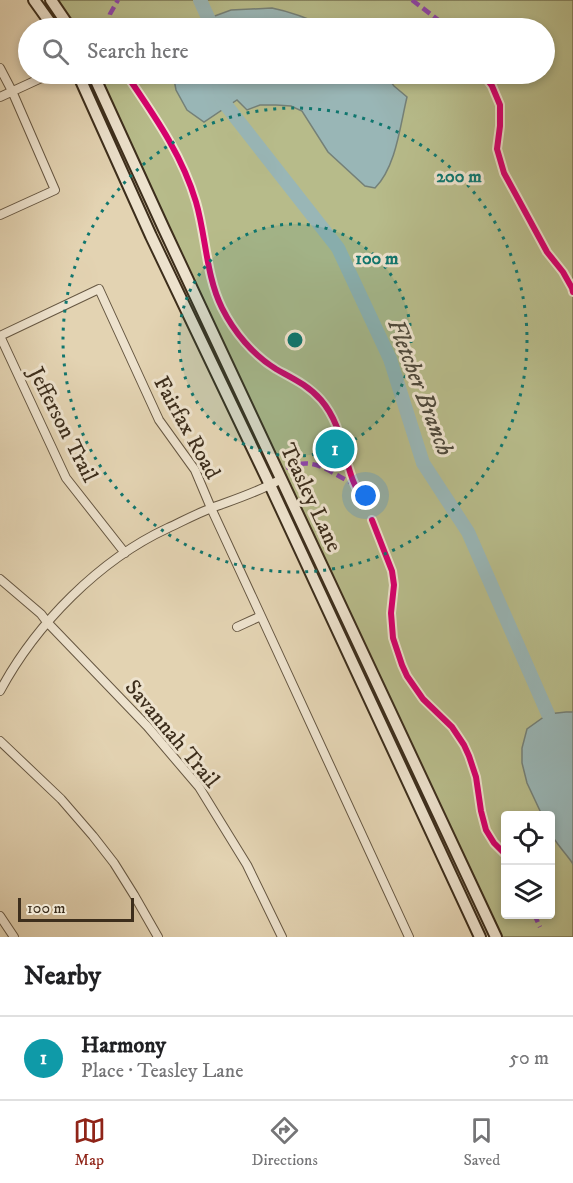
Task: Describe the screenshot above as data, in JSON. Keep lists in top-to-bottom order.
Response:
{
  "streets": {
    "main road": ["Teasley Lane"],
    "street": ["Jefferson Trail", "Fairfax Road", "Savannah Trail"]
  },
  "crossings": [
    ["Jefferson Trail", "Fairfax Road"]
  ],
  "water": ["Fletcher Branch"],
  "scale_bar": "100 m",
  "page": {
    "search": "Search here",
    "pins": "1",
    "scale": "100 m",
    "heading": "Nearby",
    "list": [
      {
        "mark": "1",
        "name": "Harmony",
        "note": "Place · Teasley Lane",
        "value": "50 m"
      }
    ],
    "nav": ["Map", "Directions", "Saved"]
  },
  "rings": ["200 m", "100 m"]
}
